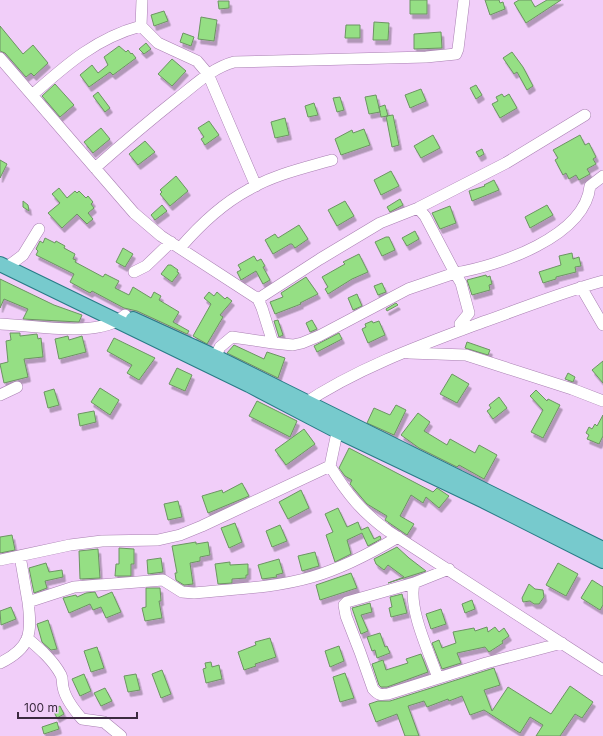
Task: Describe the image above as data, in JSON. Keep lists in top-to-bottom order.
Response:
{
  "scale_bar": "100 m"
}
